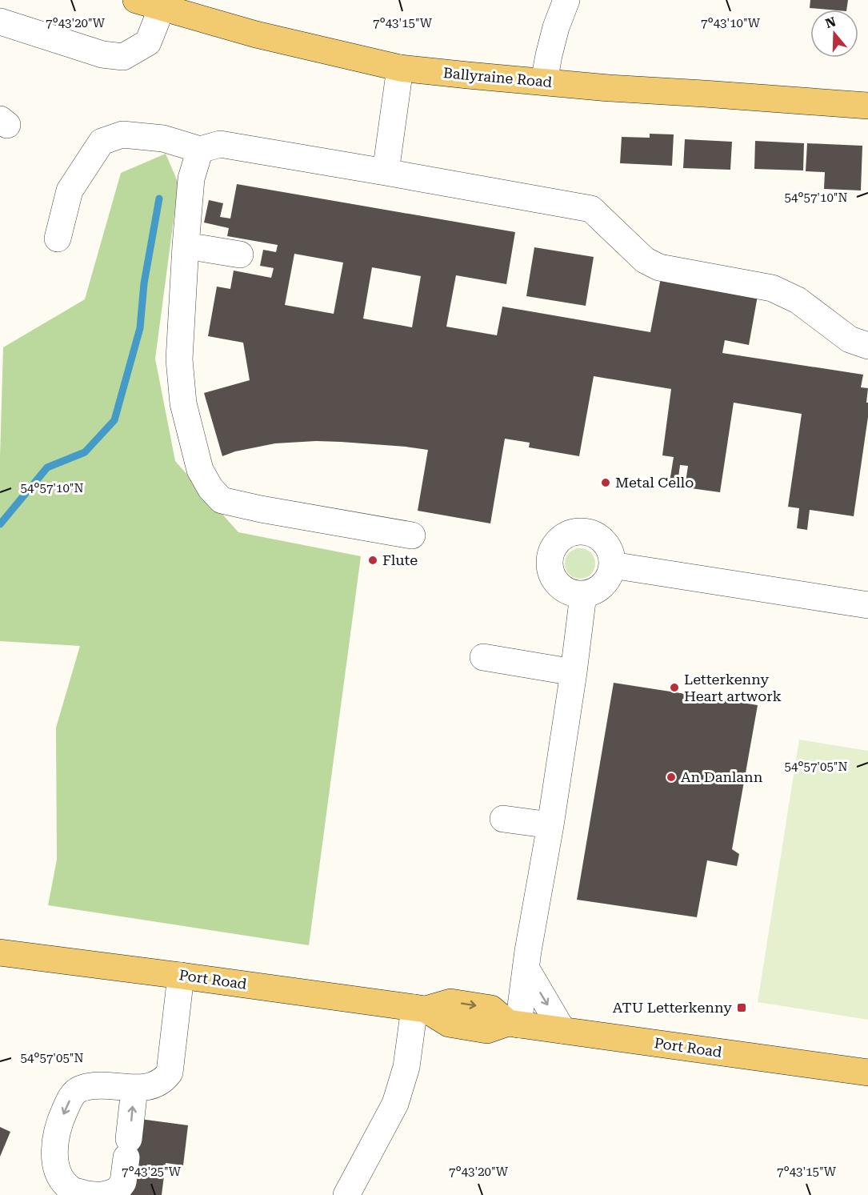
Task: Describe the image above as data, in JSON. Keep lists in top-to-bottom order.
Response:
{
  "streets": {
    "main road": ["Ballyraine Road", "Port Road"]
  },
  "places": {
    "other": [
      "Metal Cello",
      "Flute",
      "Letterkenny Heart artwork",
      "An Danlann"
    ],
    "transit": ["ATU Letterkenny"]
  },
  "north": "top",
  "coordinates": [
    "7°43'20\"W",
    "7°43'15\"W",
    "7°43'10\"W",
    "54°57'10\"N",
    "54°57'05\"N",
    "7°43'25\"W"
  ]
}
